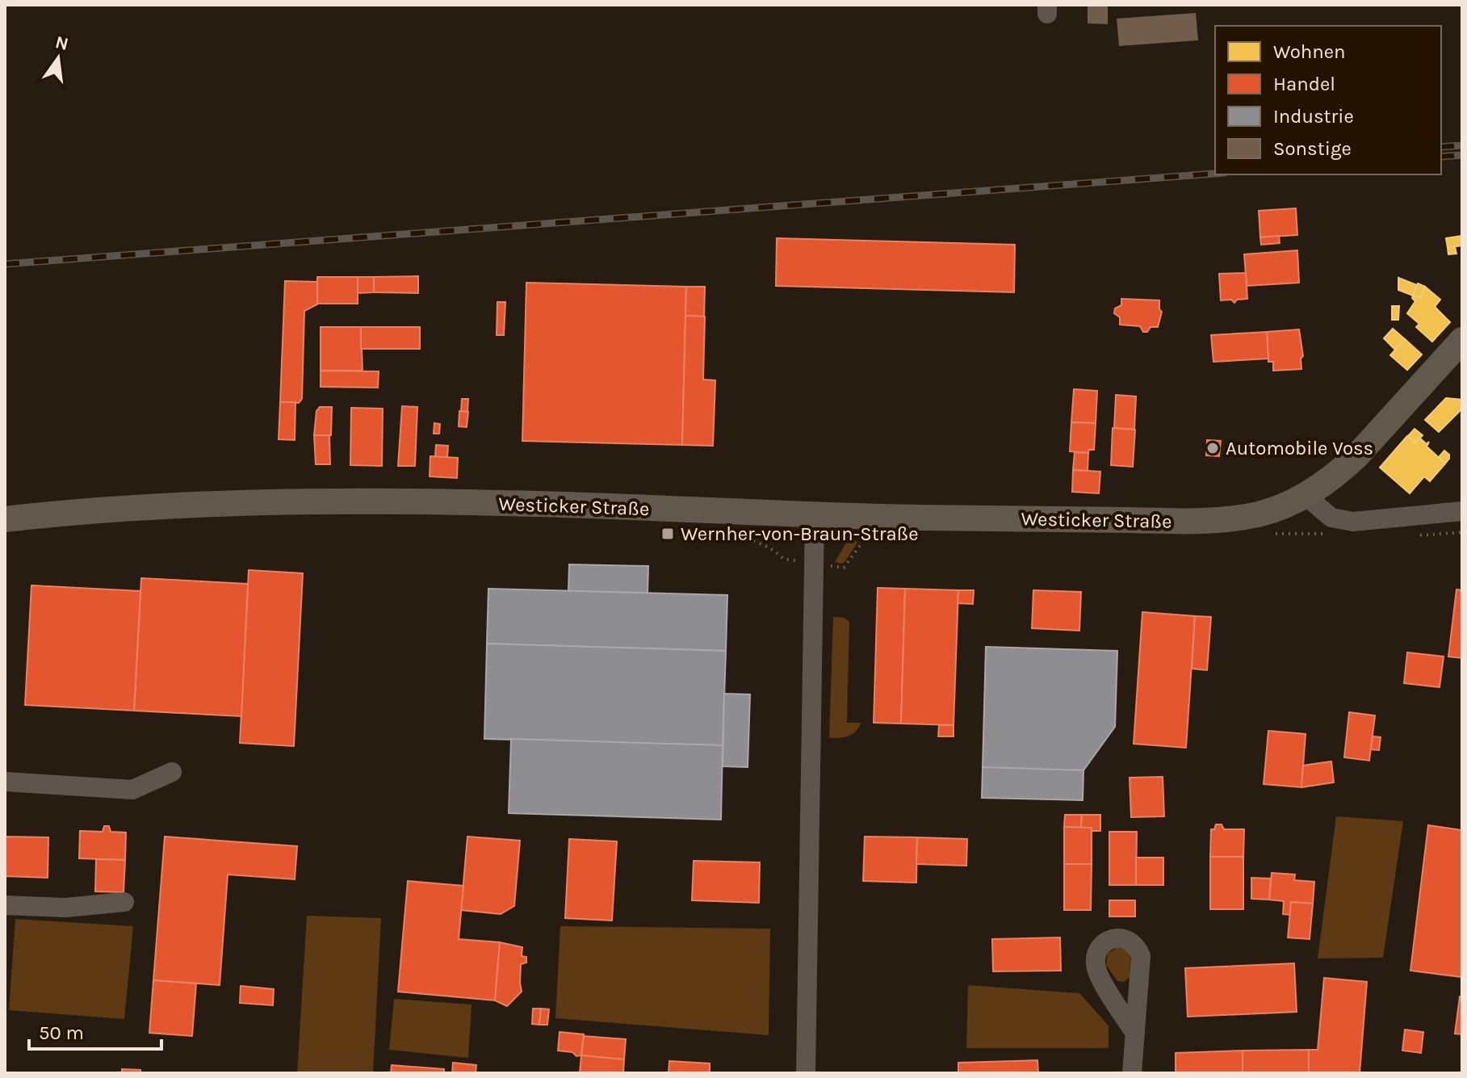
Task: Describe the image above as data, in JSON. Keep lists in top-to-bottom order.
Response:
{
  "streets": {
    "main road": ["Westicker Straße"]
  },
  "places": {
    "other": ["Automobile Voss"],
    "transit": ["Wernher-von-Braun-Straße"]
  },
  "legend": [
    "Wohnen",
    "Handel",
    "Industrie",
    "Sonstige"
  ],
  "scale_bar": "50 m",
  "north": "top"
}
